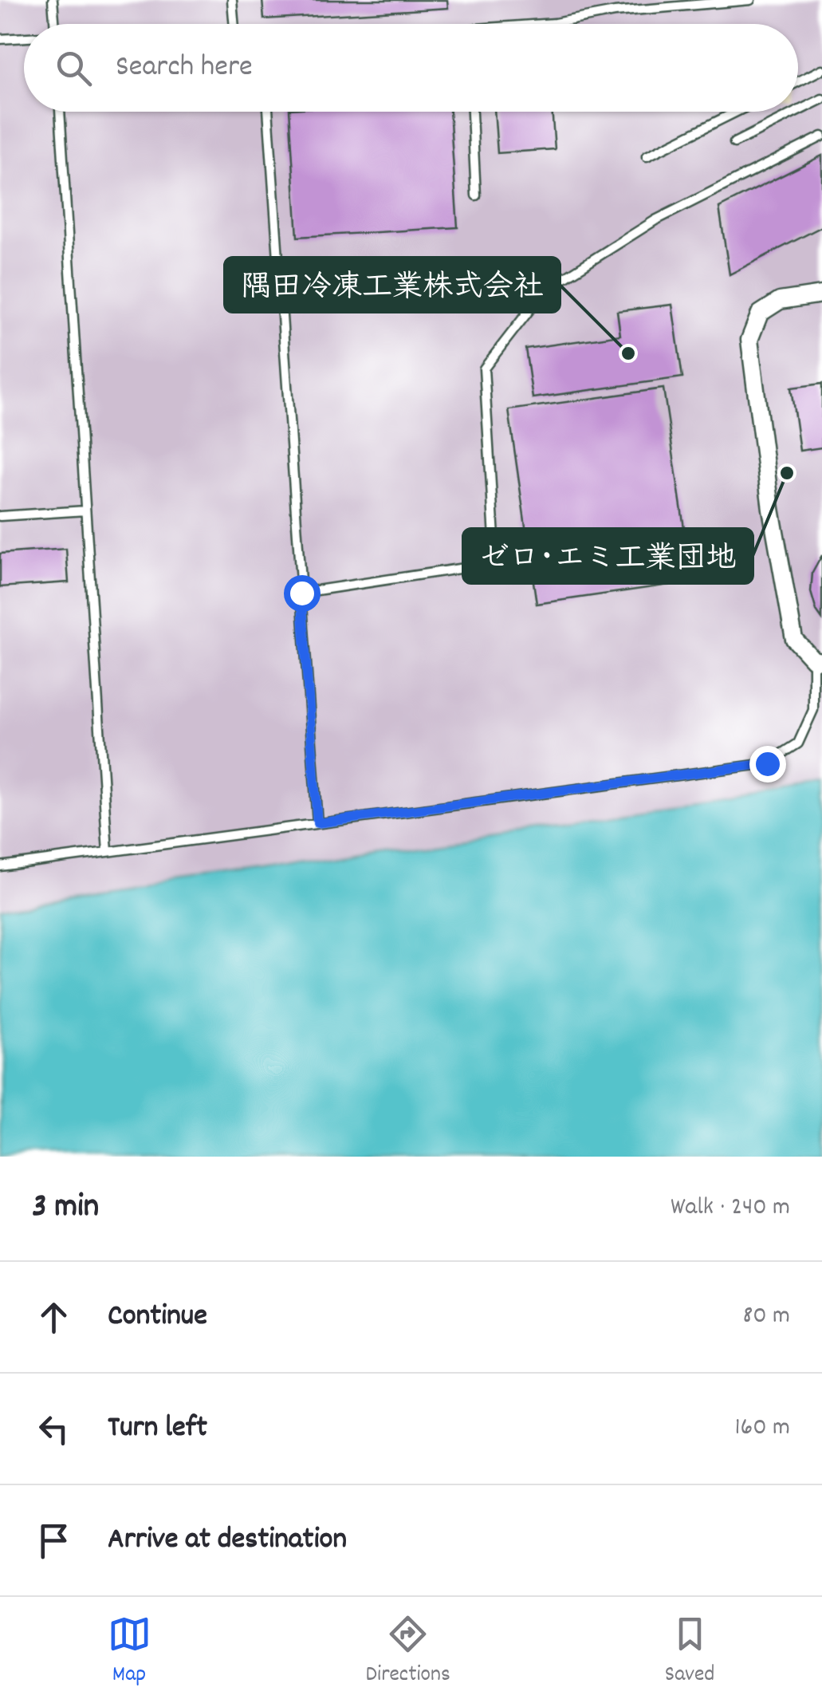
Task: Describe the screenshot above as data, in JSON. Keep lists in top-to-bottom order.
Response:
{
  "places": ["隅田冷凍工業株式会社", "ゼロ･エミ工業団地"],
  "page": {
    "search": "Search here",
    "heading": ["3 min", "Walk · 240 m"],
    "list": [
      ["Continue", "80 m"],
      ["Turn left", "160 m"],
      "Arrive at destination"
    ],
    "nav": ["Map", "Directions", "Saved"]
  }
}
